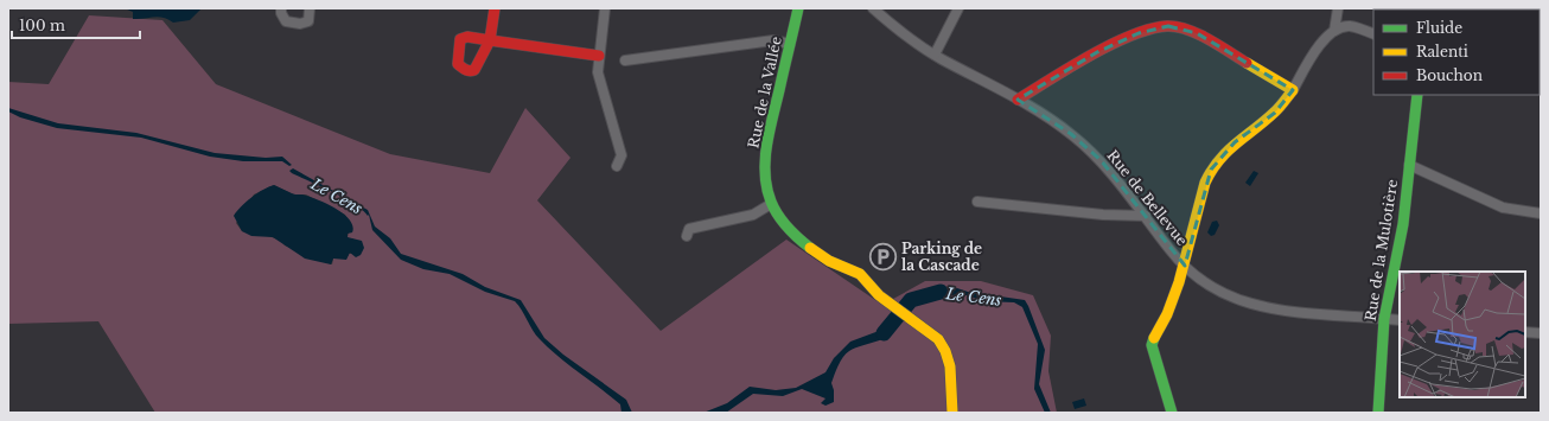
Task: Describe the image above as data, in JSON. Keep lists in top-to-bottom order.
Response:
{
  "streets": {
    "street": ["Rue de la Vallée", "Rue de Bellevue", "Rue de la Mulotière"]
  },
  "crossings": [
    ["Rue de Bellevue", "Rue de la Mulotière"]
  ],
  "water": ["Le Cens"],
  "places": {
    "parking": ["Parking de la Cascade"]
  },
  "legend": ["Fluide", "Ralenti", "Bouchon"],
  "scale_bar": "100 m"
}
